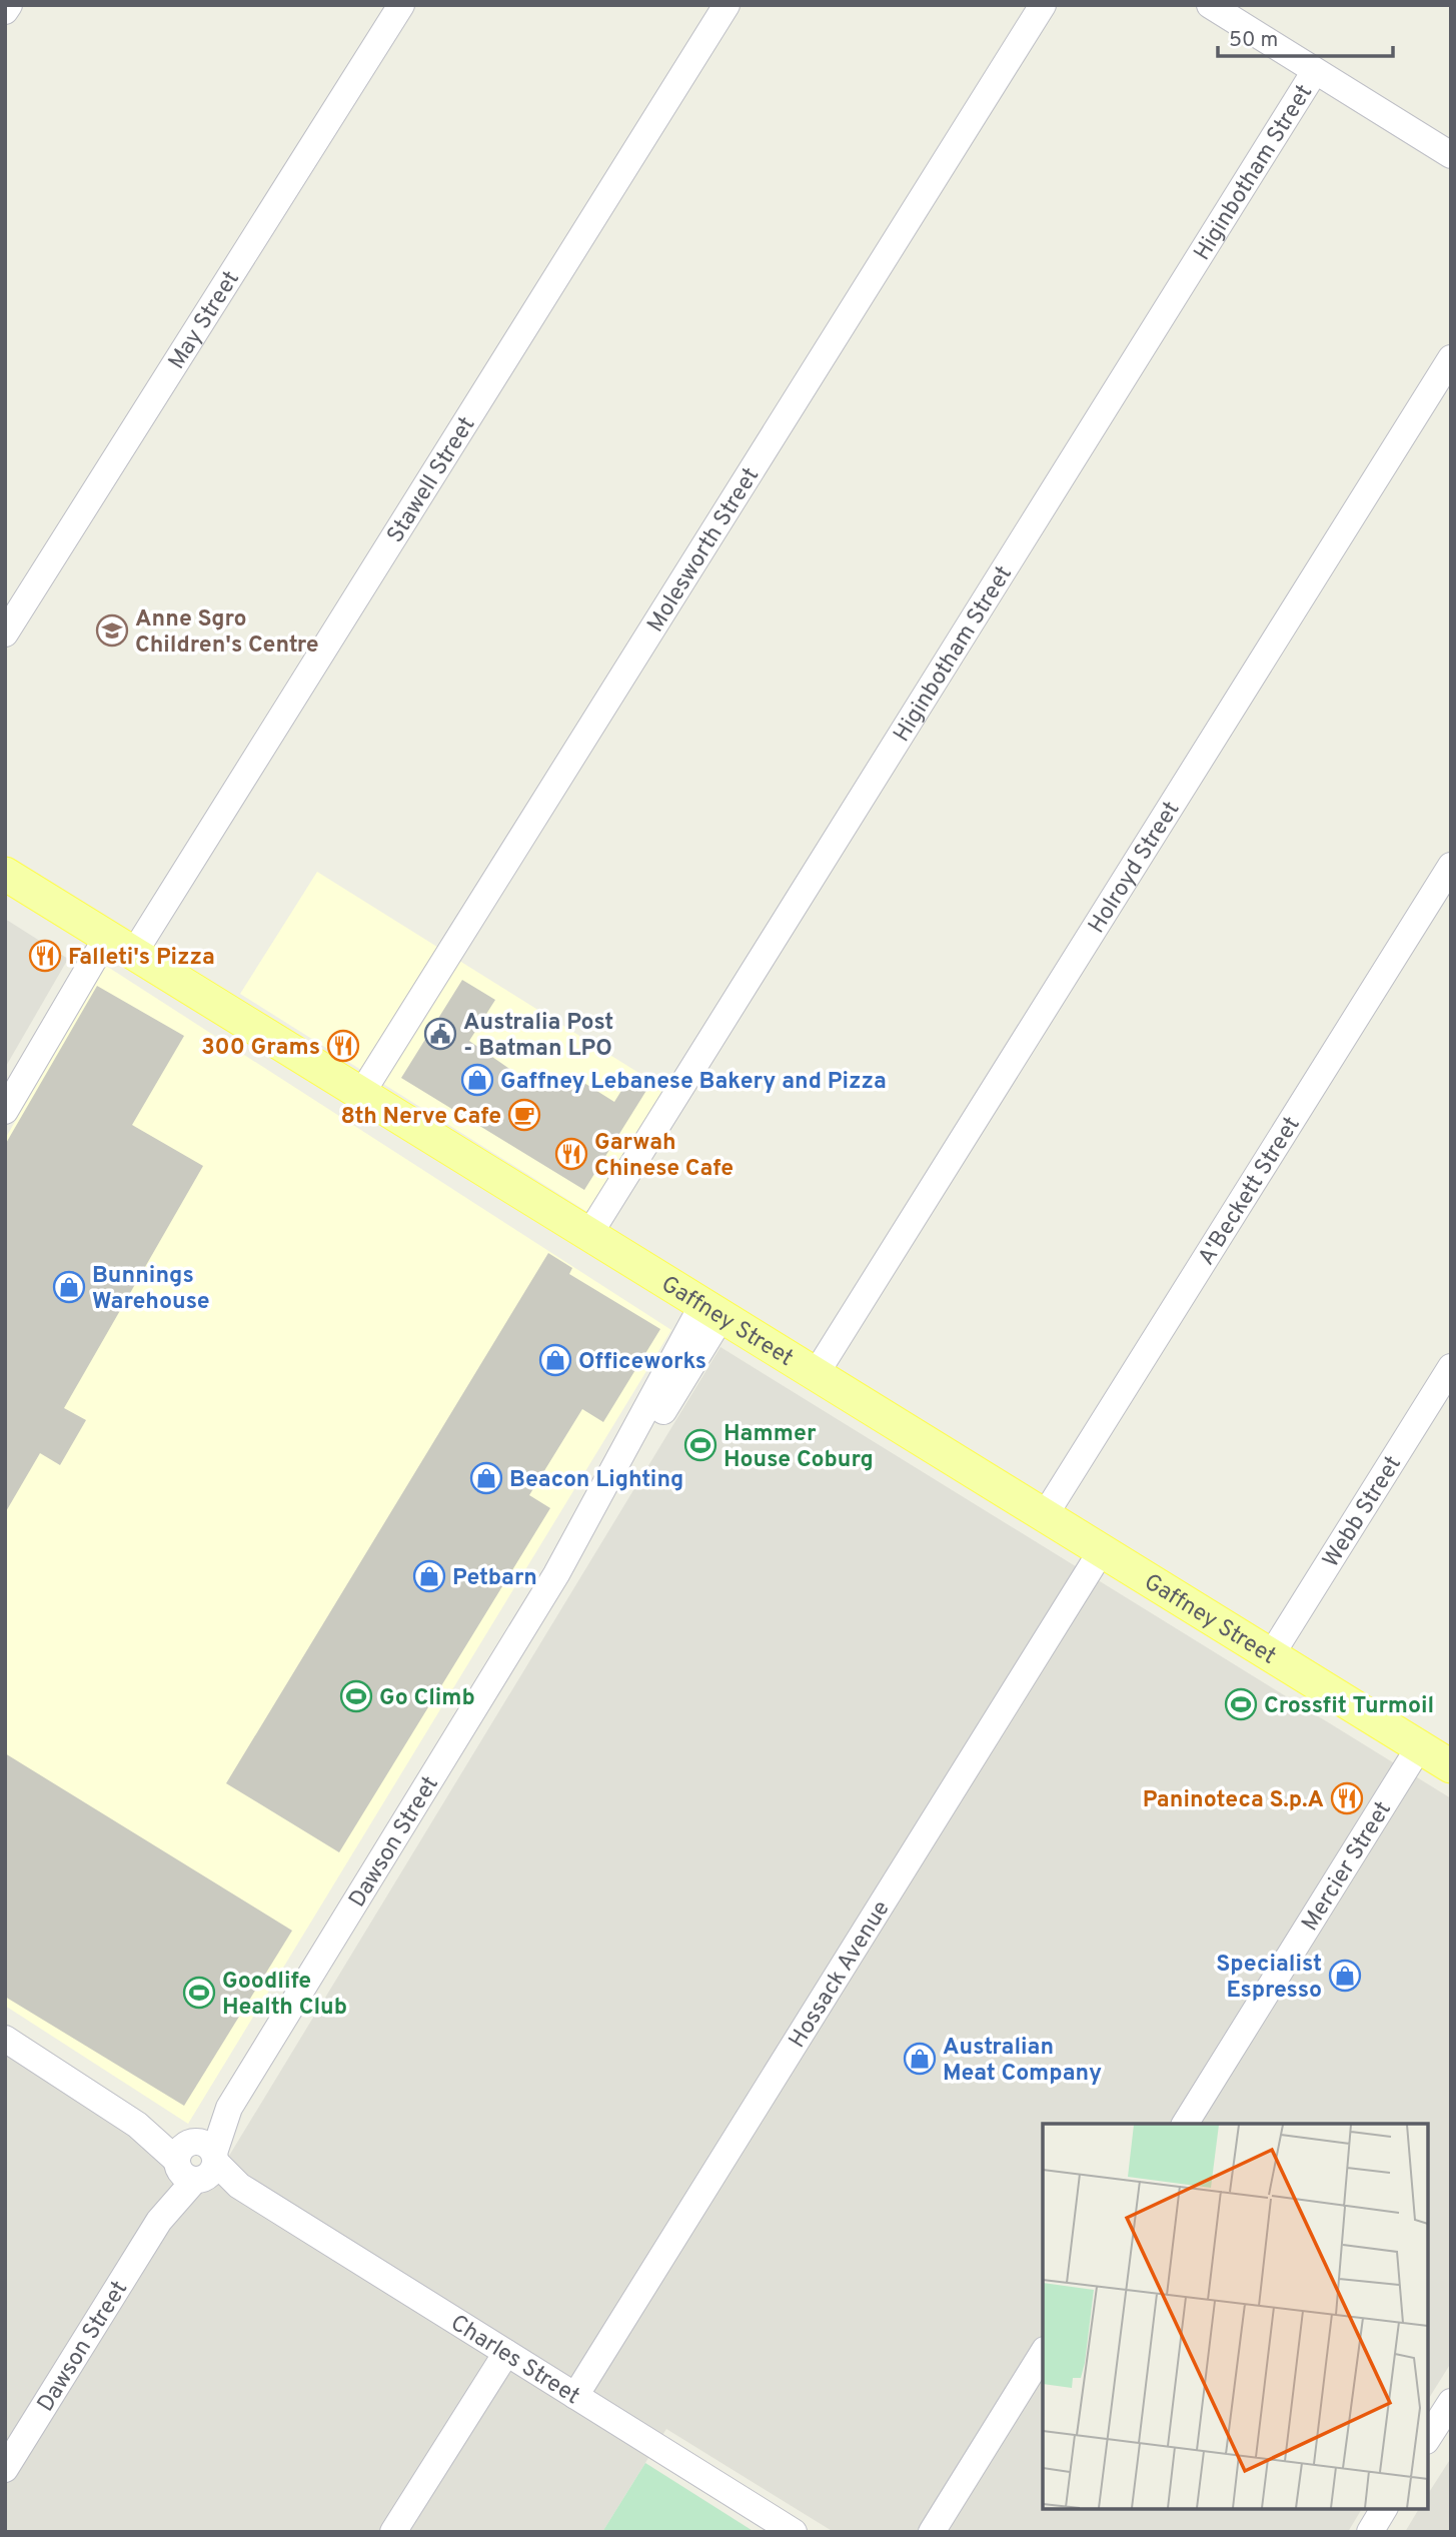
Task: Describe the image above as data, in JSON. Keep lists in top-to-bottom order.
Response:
{
  "streets": {
    "main road": ["Gaffney Street"],
    "street": [
      "Higinbotham Street",
      "May Street",
      "Stawell Street",
      "Molesworth Street",
      "Holroyd Street",
      "A'Beckett Street",
      "Webb Street",
      "Dawson Street",
      "Mercier Street",
      "Hossack Avenue",
      "Charles Street"
    ]
  },
  "crossings": [
    ["Higinbotham Street", "Gaffney Street"],
    ["Stawell Street", "Gaffney Street"],
    ["Molesworth Street", "Gaffney Street"],
    ["Holroyd Street", "Gaffney Street"],
    ["A'Beckett Street", "Gaffney Street"],
    ["Gaffney Street", "Webb Street"],
    ["Gaffney Street", "Dawson Street"],
    ["Gaffney Street", "Mercier Street"],
    ["Gaffney Street", "Hossack Avenue"],
    ["Dawson Street", "Charles Street"],
    ["Hossack Avenue", "Charles Street"]
  ],
  "places": {
    "school or university": ["Anne Sgro Children's Centre"],
    "restaurant": [
      "Falleti's Pizza",
      "300 Grams",
      "Garwah Chinese Cafe",
      "Paninoteca S.p.A"
    ],
    "public building": ["Australia Post - Batman LPO"],
    "shop": [
      "Gaffney Lebanese Bakery and Pizza",
      "Bunnings Warehouse",
      "Officeworks",
      "Beacon Lighting",
      "Petbarn",
      "Specialist Espresso",
      "Australian Meat Company"
    ],
    "cafe": ["8th Nerve Cafe"],
    "sports": [
      "Hammer House Coburg",
      "Go Climb",
      "Crossfit Turmoil",
      "Goodlife Health Club"
    ]
  },
  "scale_bar": "50 m"
}
